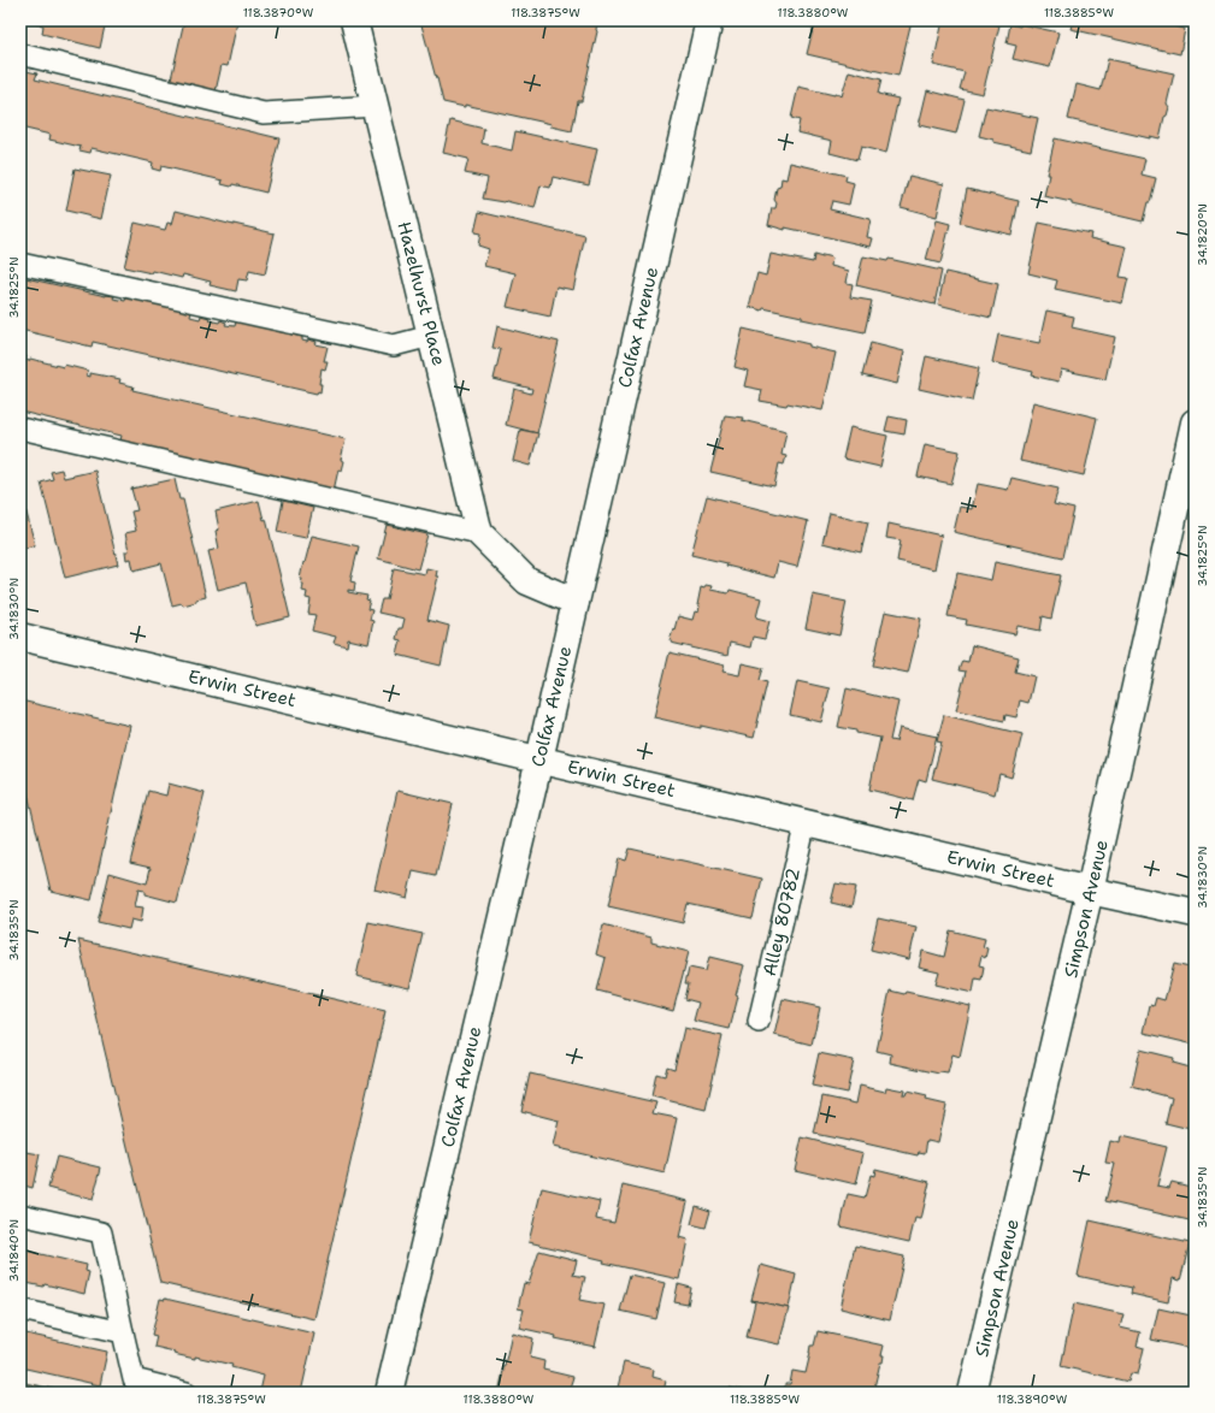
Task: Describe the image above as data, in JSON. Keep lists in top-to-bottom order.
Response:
{
  "streets": {
    "street": [
      "Hazelhurst Place",
      "Colfax Avenue",
      "Erwin Street",
      "Simpson Avenue"
    ],
    "lane": ["Alley 80782"]
  },
  "crossings": [
    ["Colfax Avenue", "Erwin Street"],
    ["Erwin Street", "Simpson Avenue"],
    ["Erwin Street", "Alley 80782"]
  ],
  "coordinates": [
    "118.3870°W",
    "118.3875°W",
    "118.3880°W",
    "118.3885°W",
    "34.1820°N",
    "34.1825°N",
    "34.1830°N",
    "34.1835°N",
    "34.1840°N",
    "118.3890°W"
  ]
}
